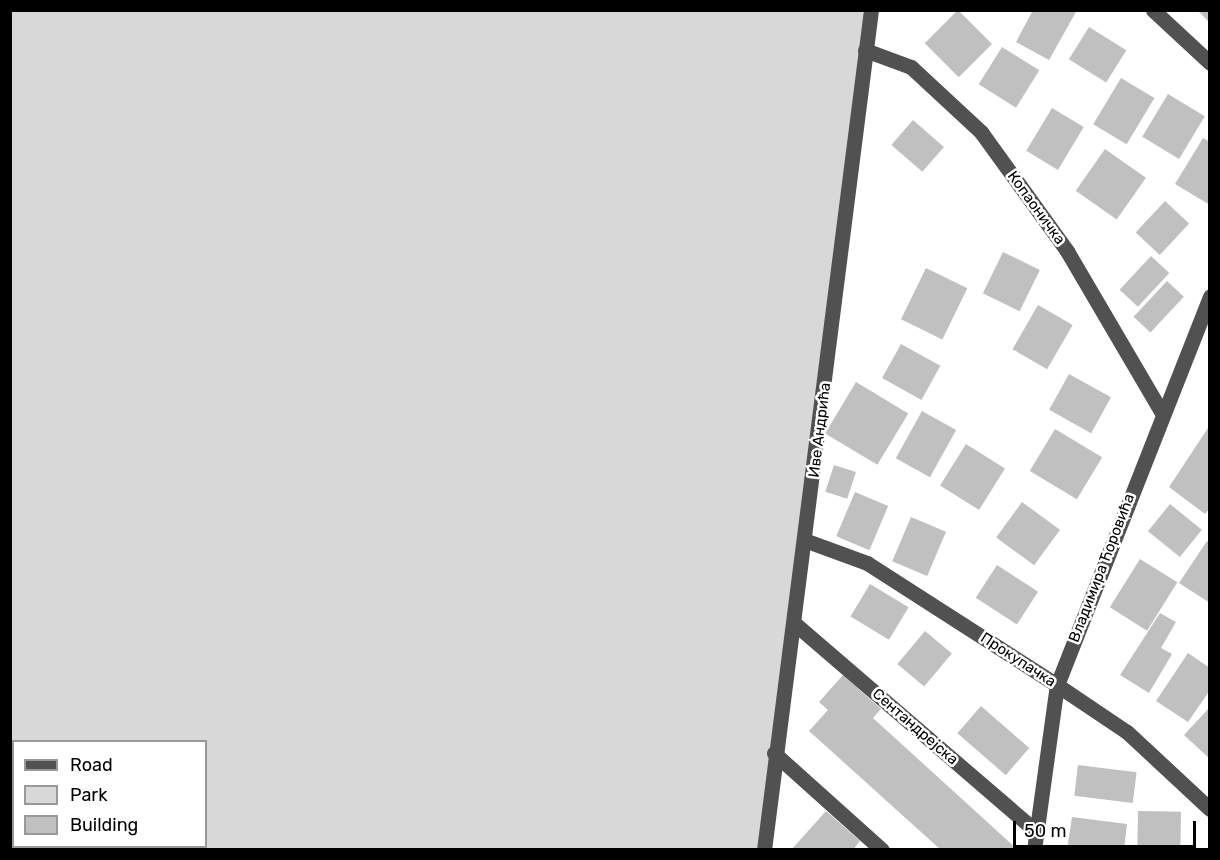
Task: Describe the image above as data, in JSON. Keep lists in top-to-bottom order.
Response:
{
  "streets": {
    "street": [
      "Копаоничка",
      "Иве Андрића",
      "Владимира Ћоровића",
      "Прокупачка",
      "Сентандрејска"
    ]
  },
  "crossings": [
    ["Копаоничка", "Иве Андрића"],
    ["Копаоничка", "Владимира Ћоровића"],
    ["Иве Андрића", "Прокупачка"],
    ["Иве Андрића", "Сентандрејска"],
    ["Владимира Ћоровића", "Прокупачка"],
    ["Владимира Ћоровића", "Сентандрејска"]
  ],
  "legend": ["Road", "Park", "Building"],
  "scale_bar": "50 m"
}
